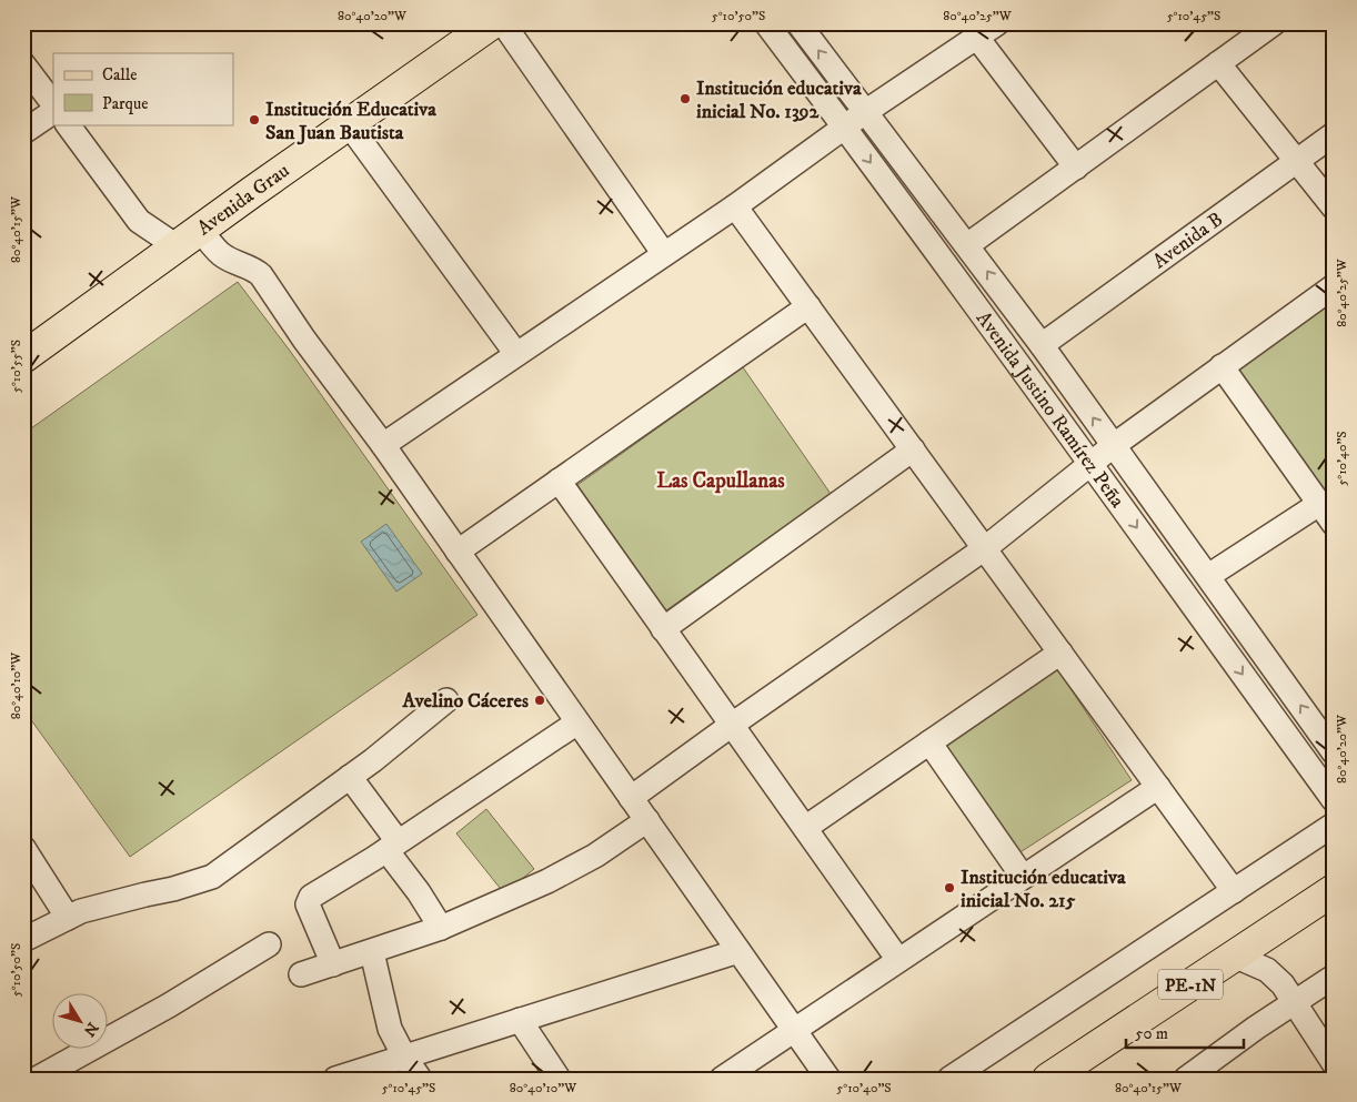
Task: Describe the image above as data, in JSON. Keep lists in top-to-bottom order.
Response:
{
  "streets": {
    "main road": ["Avenida Grau", "PE-1N"],
    "street": ["Avenida B", "Avenida Justino Ramírez Peña"]
  },
  "crossings": [
    ["Avenida B", "Avenida Justino Ramírez Peña"]
  ],
  "districts": ["Las Capullanas"],
  "places": [
    "Institución educativa inicial No. 1392",
    "Institución Educativa San Juan Bautista",
    "Avelino Cáceres",
    "Institución educativa inicial No. 215"
  ],
  "legend": ["Calle", "Parque"],
  "scale_bar": "50 m",
  "north": "bottom right",
  "coordinates": [
    "80°40'20\"W",
    "5°10'50\"S",
    "80°40'25\"W",
    "5°10'45\"S",
    "80°40'15\"W",
    "5°10'55\"S",
    "5°10'40\"S",
    "80°40'10\"W"
  ]
}
